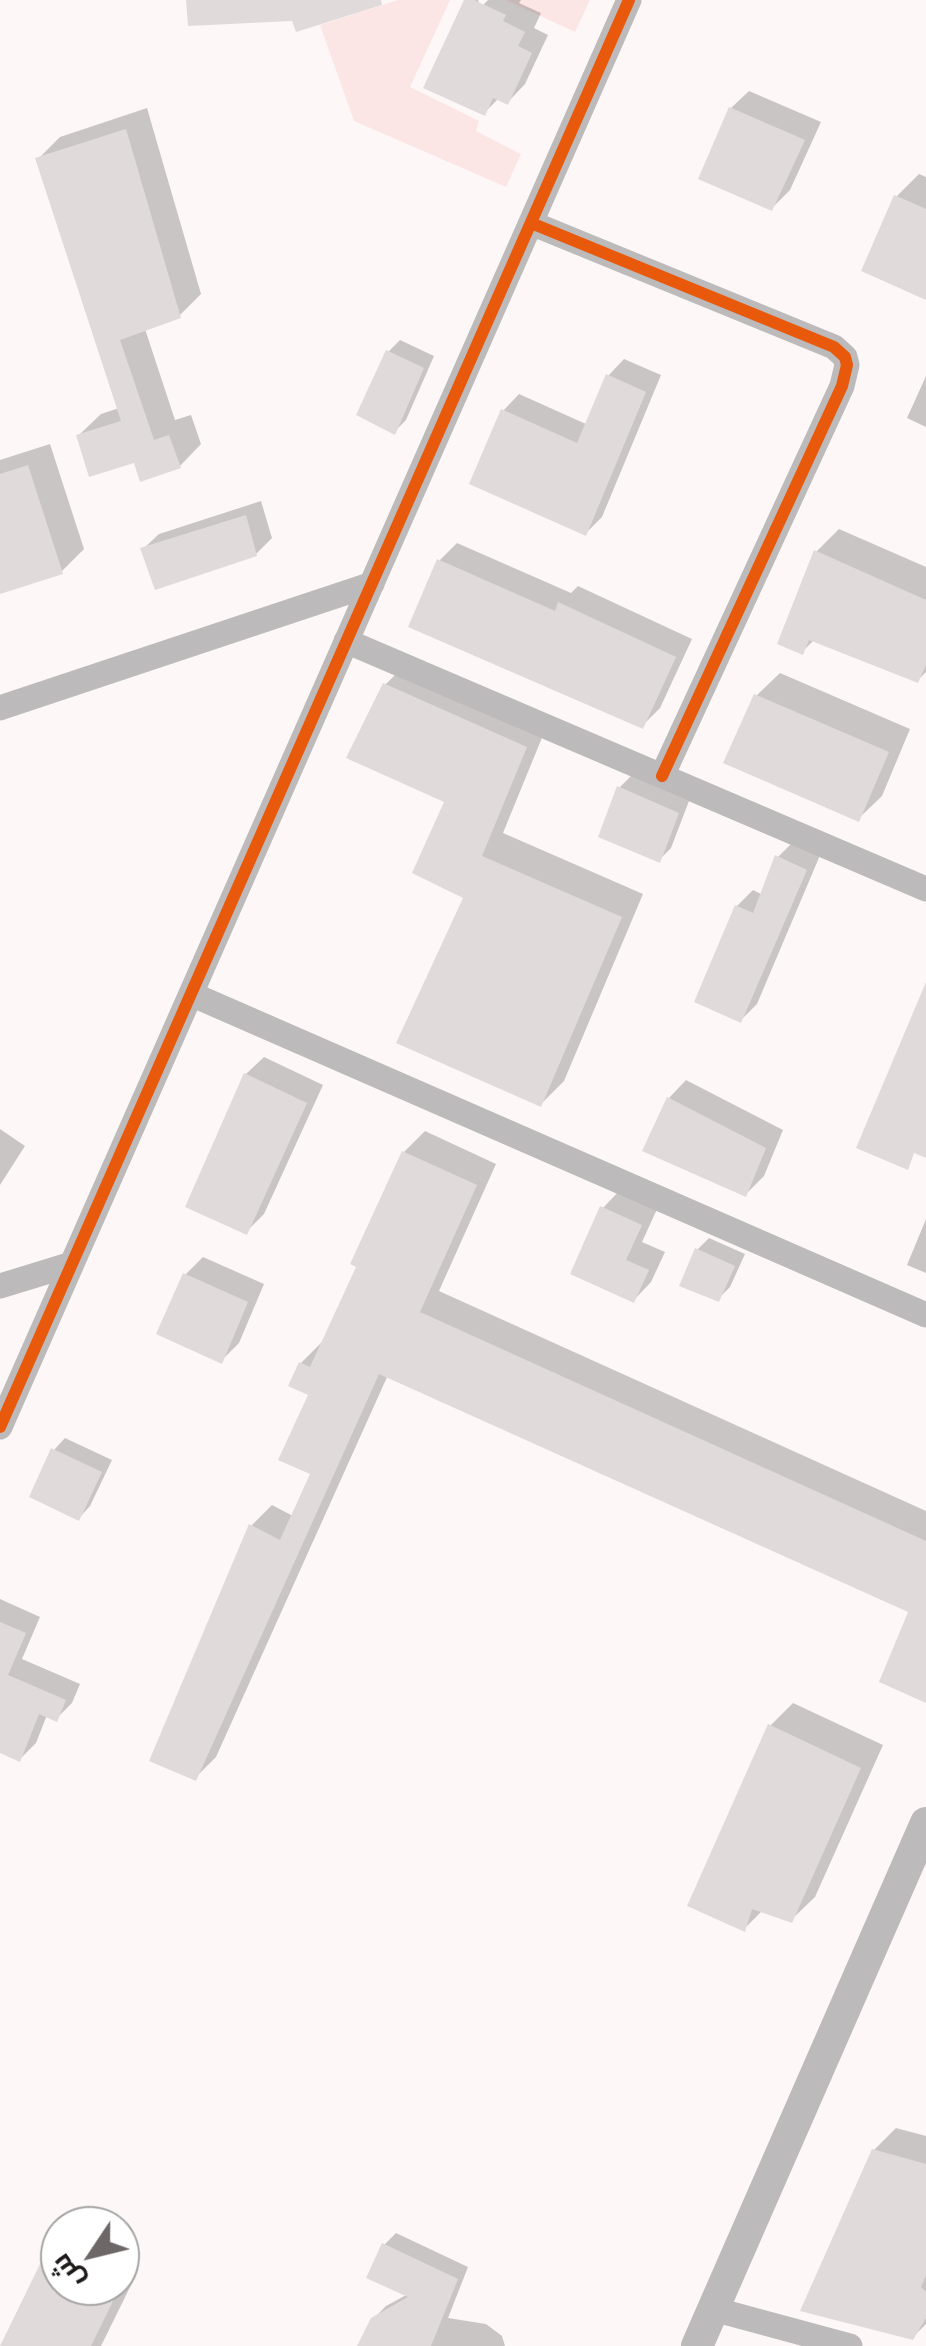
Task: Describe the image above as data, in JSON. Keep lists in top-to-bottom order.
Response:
{
  "north": "bottom left"
}
